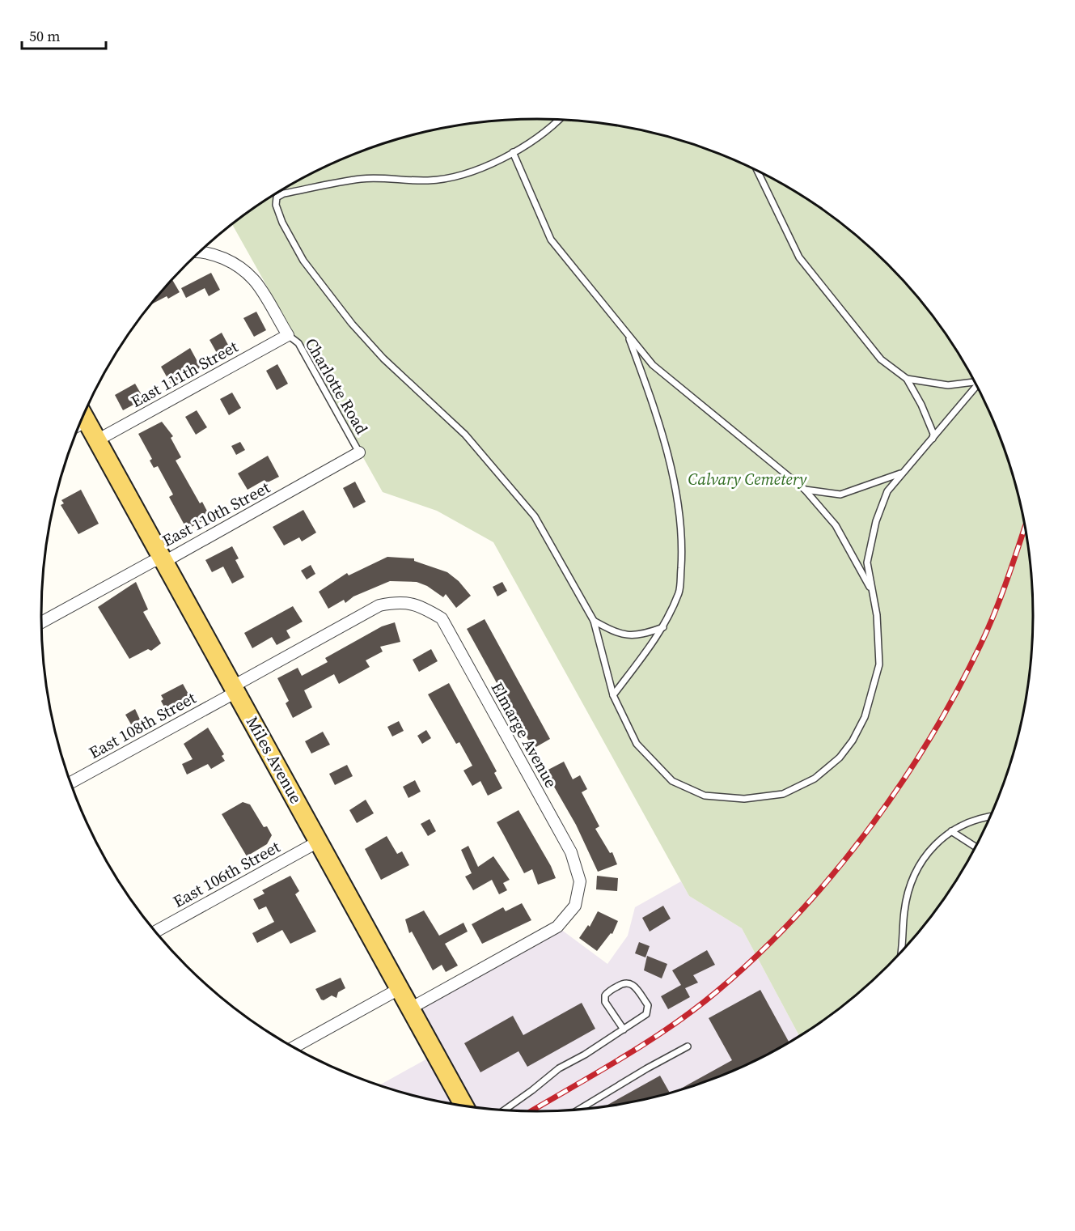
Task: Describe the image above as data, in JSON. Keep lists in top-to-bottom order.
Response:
{
  "streets": {
    "main road": ["Miles Avenue"],
    "street": [
      "East 111th Street",
      "East 110th Street",
      "East 108th Street",
      "Elmarge Avenue",
      "East 106th Street"
    ],
    "lane": ["Charlotte Road"]
  },
  "crossings": [
    ["East 111th Street", "Charlotte Road"],
    ["East 111th Street", "Miles Avenue"],
    ["Charlotte Road", "East 110th Street"],
    ["East 110th Street", "Miles Avenue"],
    ["East 108th Street", "Elmarge Avenue"],
    ["East 108th Street", "Miles Avenue"],
    ["Elmarge Avenue", "Miles Avenue"],
    ["Miles Avenue", "East 106th Street"]
  ],
  "parks": ["Calvary Cemetery"],
  "scale_bar": "50 m"
}
